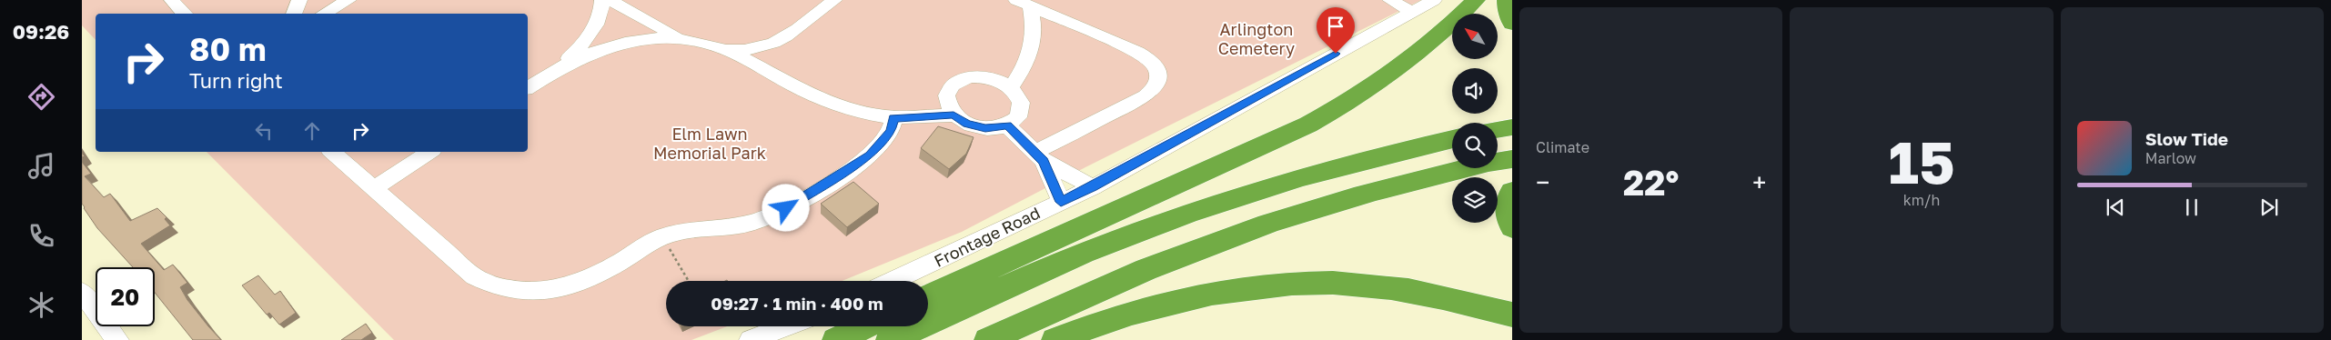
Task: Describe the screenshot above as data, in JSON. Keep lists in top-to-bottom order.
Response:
{
  "streets": {
    "street": ["Frontage Road"]
  },
  "parks": ["Arlington Cemetery", "Elm Lawn Memorial Park"],
  "north": "top left",
  "page": {
    "tabs": "09:26",
    "tile": [
      "Climate",
      ["15", "km/h"]
    ],
    "turn": ["80 m", "Turn right"],
    "song": ["Slow Tide", "Marlow"],
    "heat": ["−", "22°", "+"],
    "limit": "20",
    "trip": "09:27 · 1 min · 400 m"
  }
}
